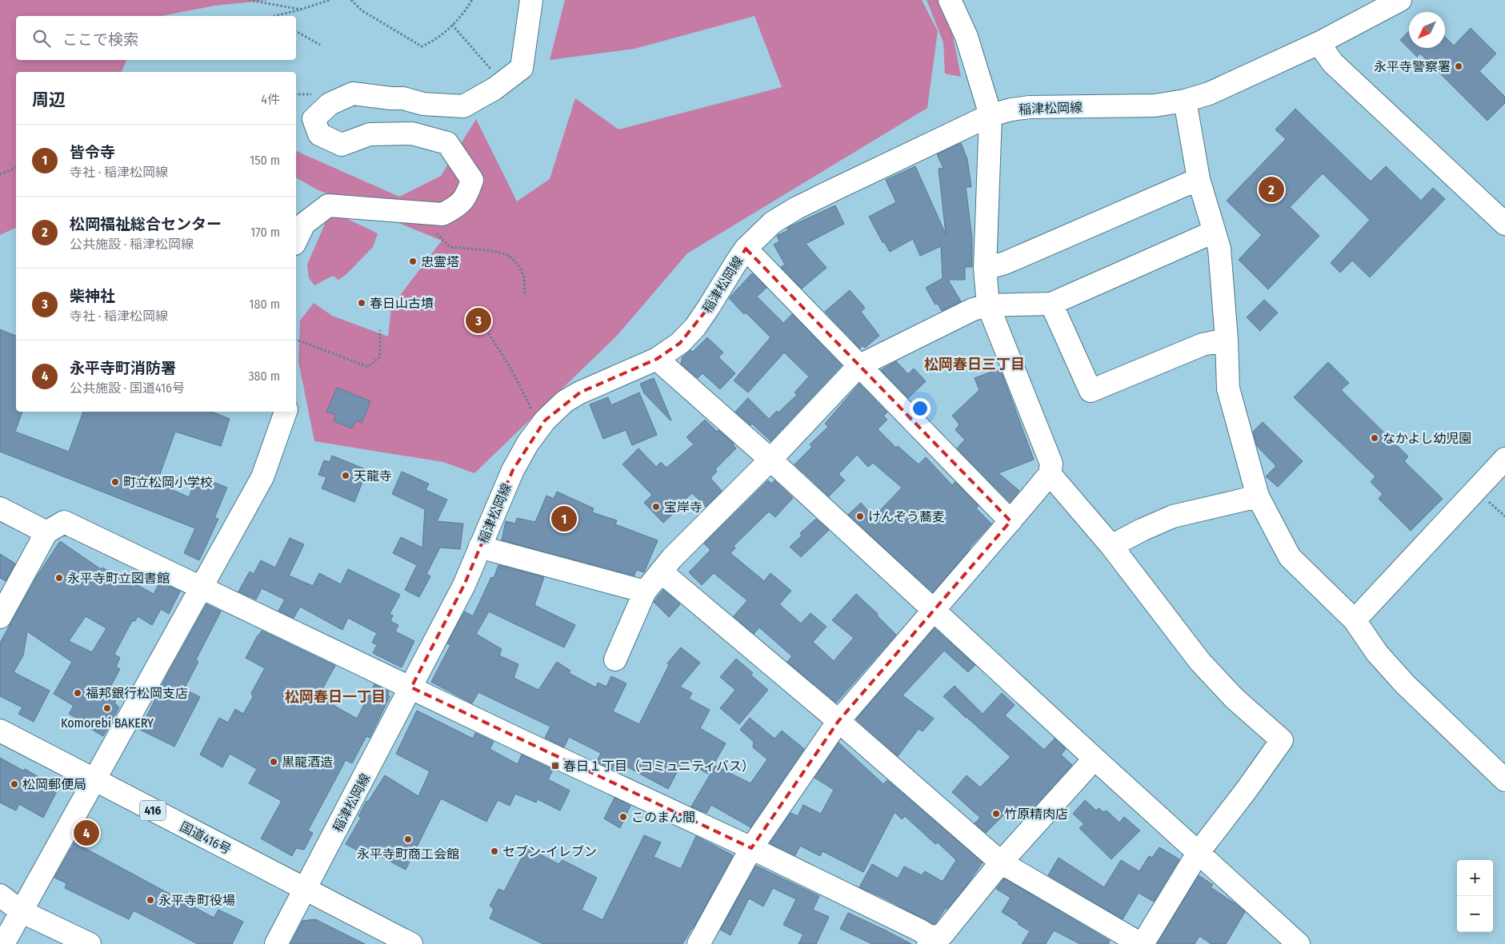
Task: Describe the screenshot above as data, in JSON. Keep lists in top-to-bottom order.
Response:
{
  "streets": {
    "main road": ["稲津松岡線", "416", "国道416号"]
  },
  "crossings": [
    ["稲津松岡線", "国道416号"]
  ],
  "districts": ["松岡春日三丁目", "松岡春日一丁目"],
  "places": {
    "other": [
      "永平寺警察署",
      "忠霊塔",
      "春日山古墳",
      "なかよし幼児園",
      "天龍寺",
      "町立松岡小学校",
      "宝岸寺",
      "けんぞう蕎麦",
      "永平寺町立図書館",
      "福邦銀行松岡支店",
      "Komorebi BAKERY",
      "黒龍酒造",
      "松岡郵便局",
      "竹原精肉店",
      "このまん間",
      "永平寺町商工会館",
      "セブン-イレブン",
      "永平寺町役場"
    ],
    "transit": ["春日１丁目（コミュニティバス）"]
  },
  "north": "bottom left",
  "page": {
    "search": "ここで検索",
    "heading": ["周辺", "4件"],
    "list": [
      {
        "mark": "1",
        "name": "皆令寺",
        "note": "寺社 · 稲津松岡線",
        "value": "150 m"
      },
      {
        "mark": "2",
        "name": "松岡福祉総合センター",
        "note": "公共施設 · 稲津松岡線",
        "value": "170 m"
      },
      {
        "mark": "3",
        "name": "柴神社",
        "note": "寺社 · 稲津松岡線",
        "value": "180 m"
      },
      {
        "mark": "4",
        "name": "永平寺町消防署",
        "note": "公共施設 · 国道416号",
        "value": "380 m"
      }
    ],
    "pins": [
      "2",
      "3",
      "1",
      "4"
    ],
    "map_buttons": ["+", "−"]
  }
}
